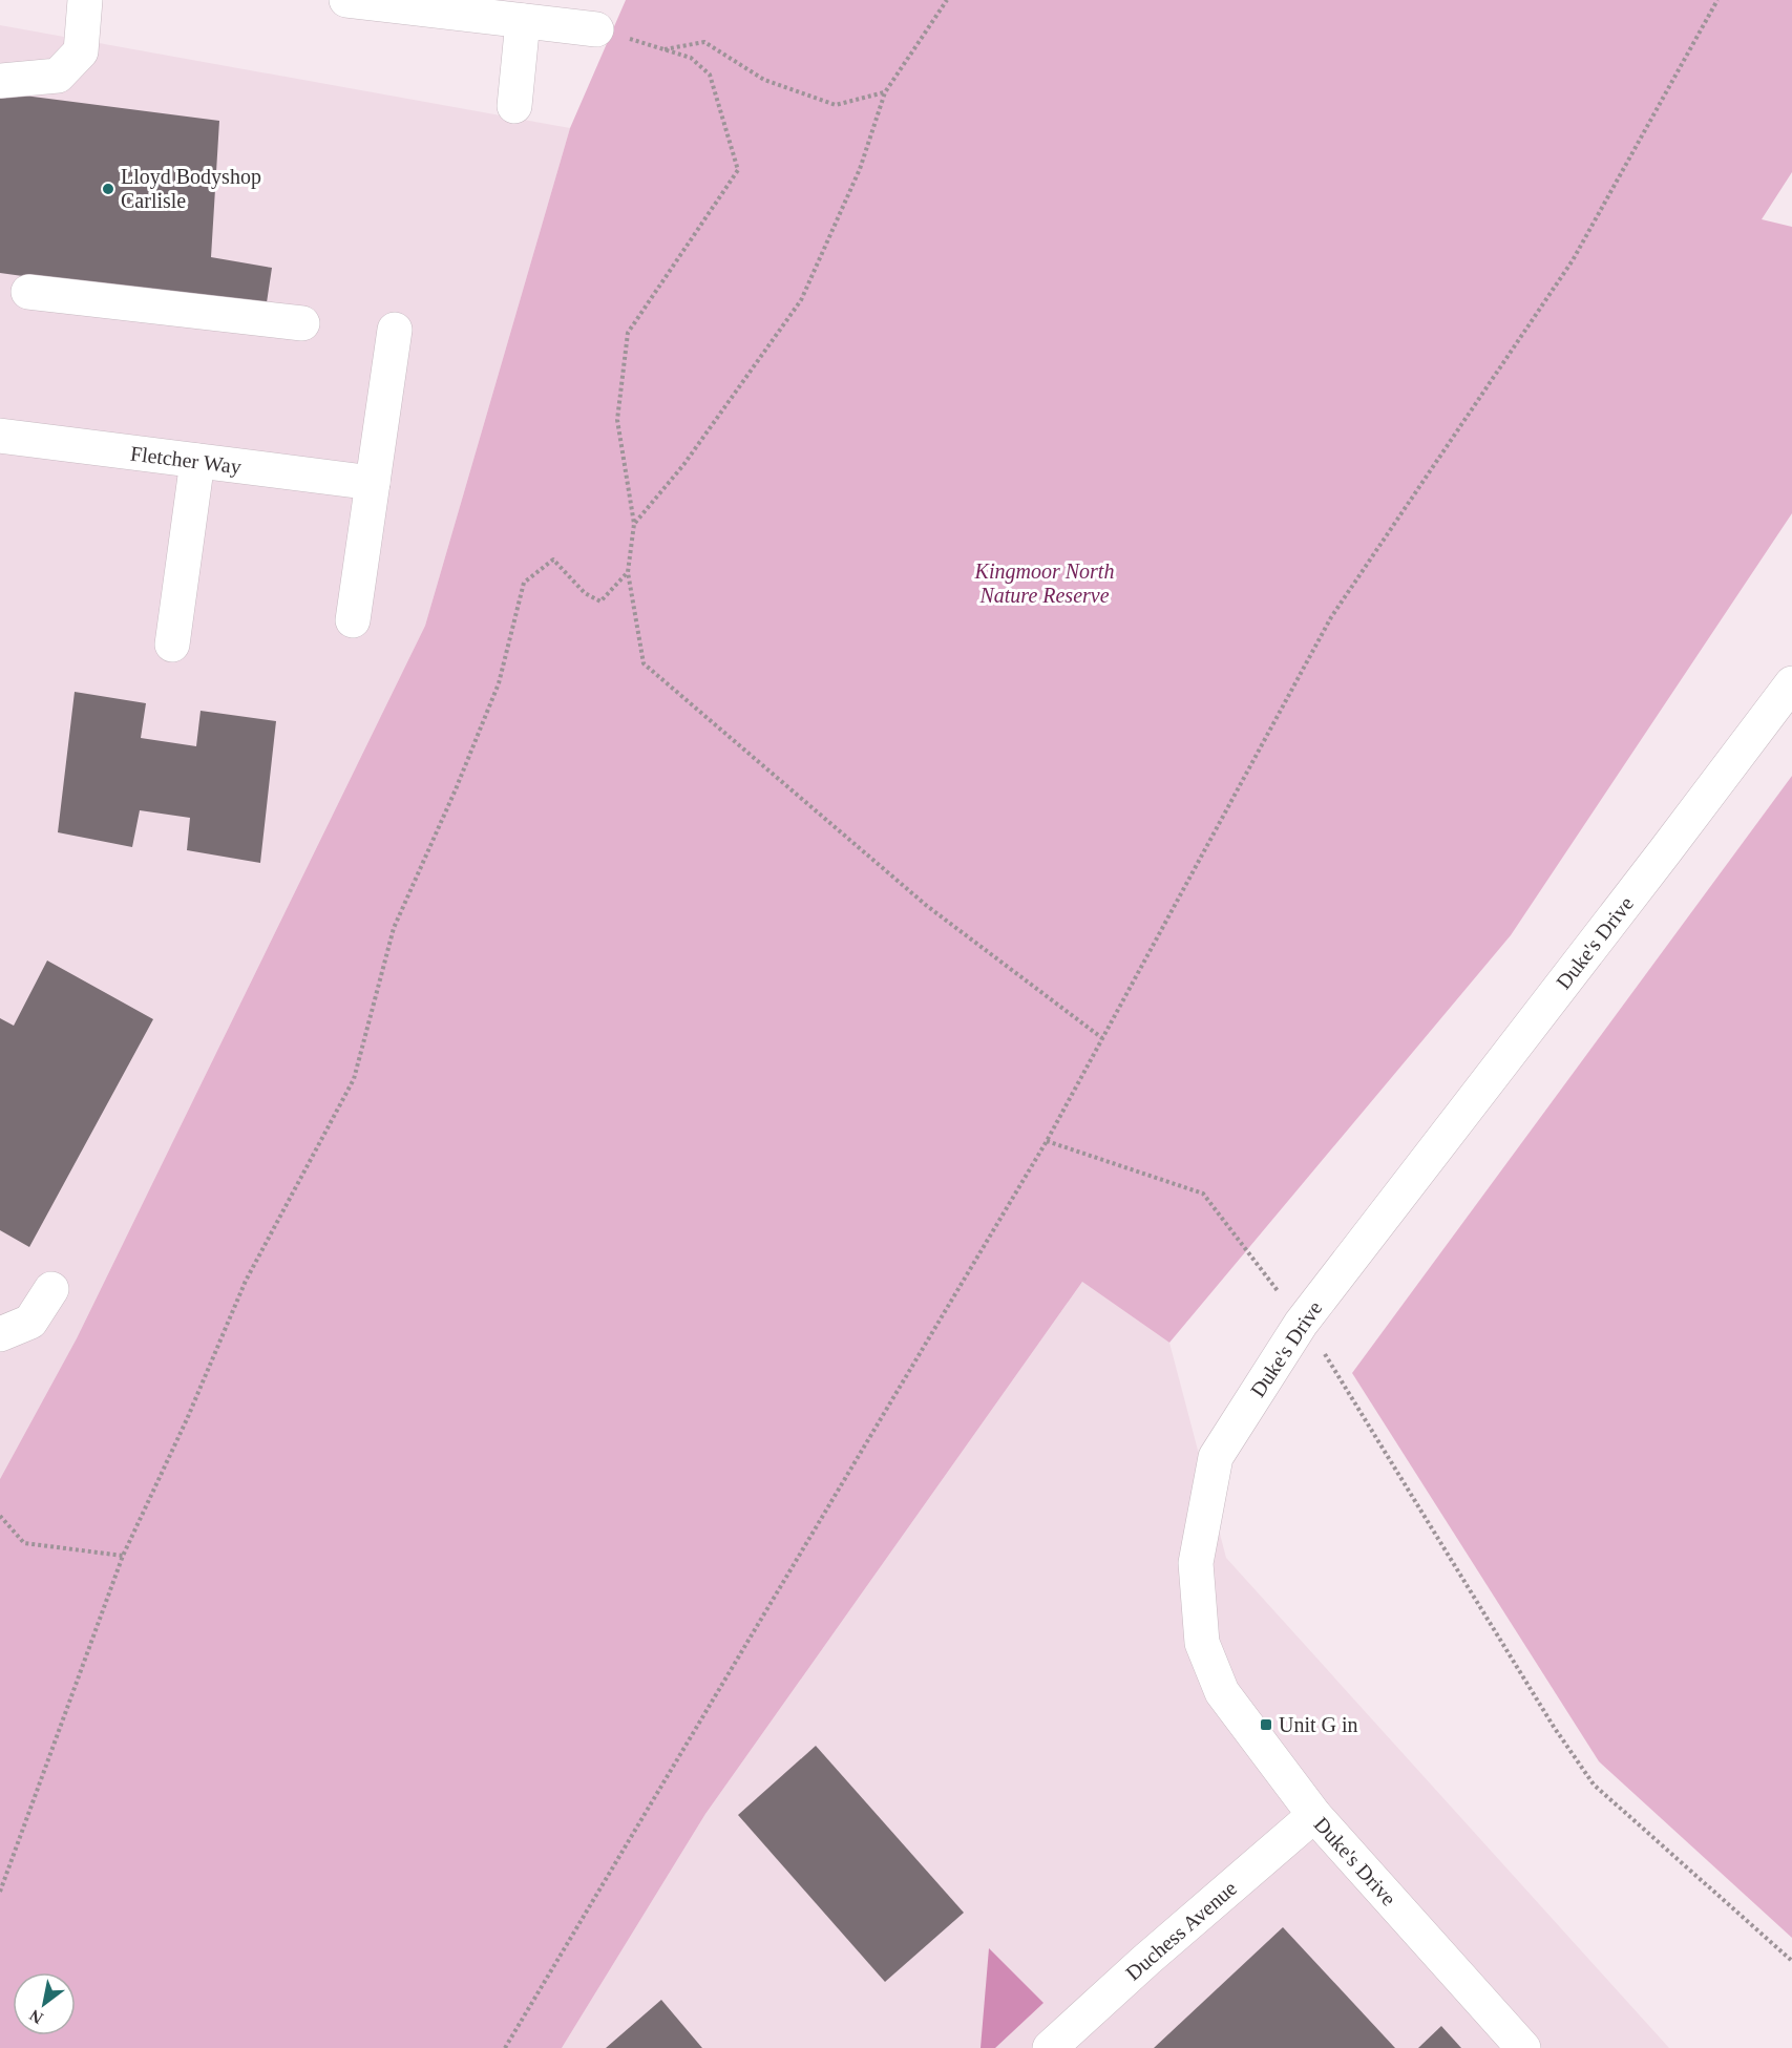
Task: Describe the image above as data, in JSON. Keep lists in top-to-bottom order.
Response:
{
  "streets": {
    "street": ["Fletcher Way", "Duke's Drive", "Duchess Avenue"]
  },
  "crossings": [
    ["Duke's Drive", "Duchess Avenue"]
  ],
  "parks": ["Kingmoor North Nature Reserve"],
  "places": {
    "other": ["Lloyd Bodyshop Carlisle"],
    "transit": ["Unit G in"]
  },
  "north": "bottom left"
}
